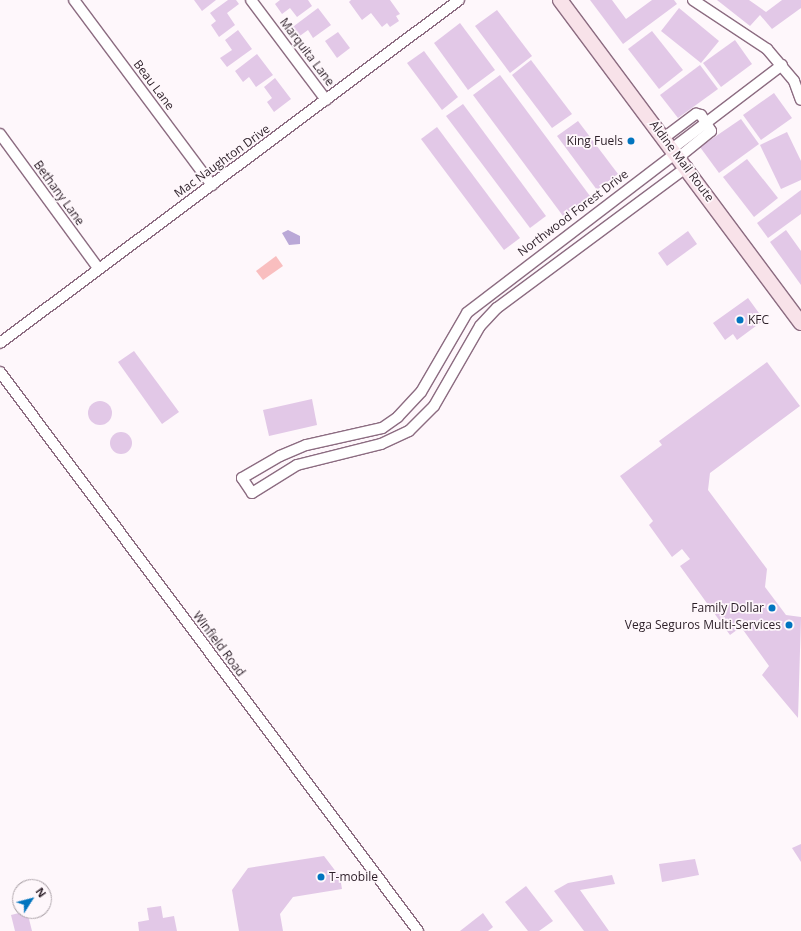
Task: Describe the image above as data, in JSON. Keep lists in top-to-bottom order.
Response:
{
  "streets": {
    "main road": ["Aldine Mail Route"],
    "street": [
      "Marquita Lane",
      "Beau Lane",
      "Mac Naughton Drive",
      "Bethany Lane",
      "Northwood Forest Drive",
      "Winfield Road"
    ]
  },
  "crossings": [
    ["Marquita Lane", "Mac Naughton Drive"],
    ["Beau Lane", "Mac Naughton Drive"],
    ["Mac Naughton Drive", "Bethany Lane"],
    ["Aldine Mail Route", "Northwood Forest Drive"]
  ],
  "places": [
    "King Fuels",
    "KFC",
    "Family Dollar",
    "Vega Seguros Multi-Services",
    "T-mobile"
  ],
  "north": "top right"
}
